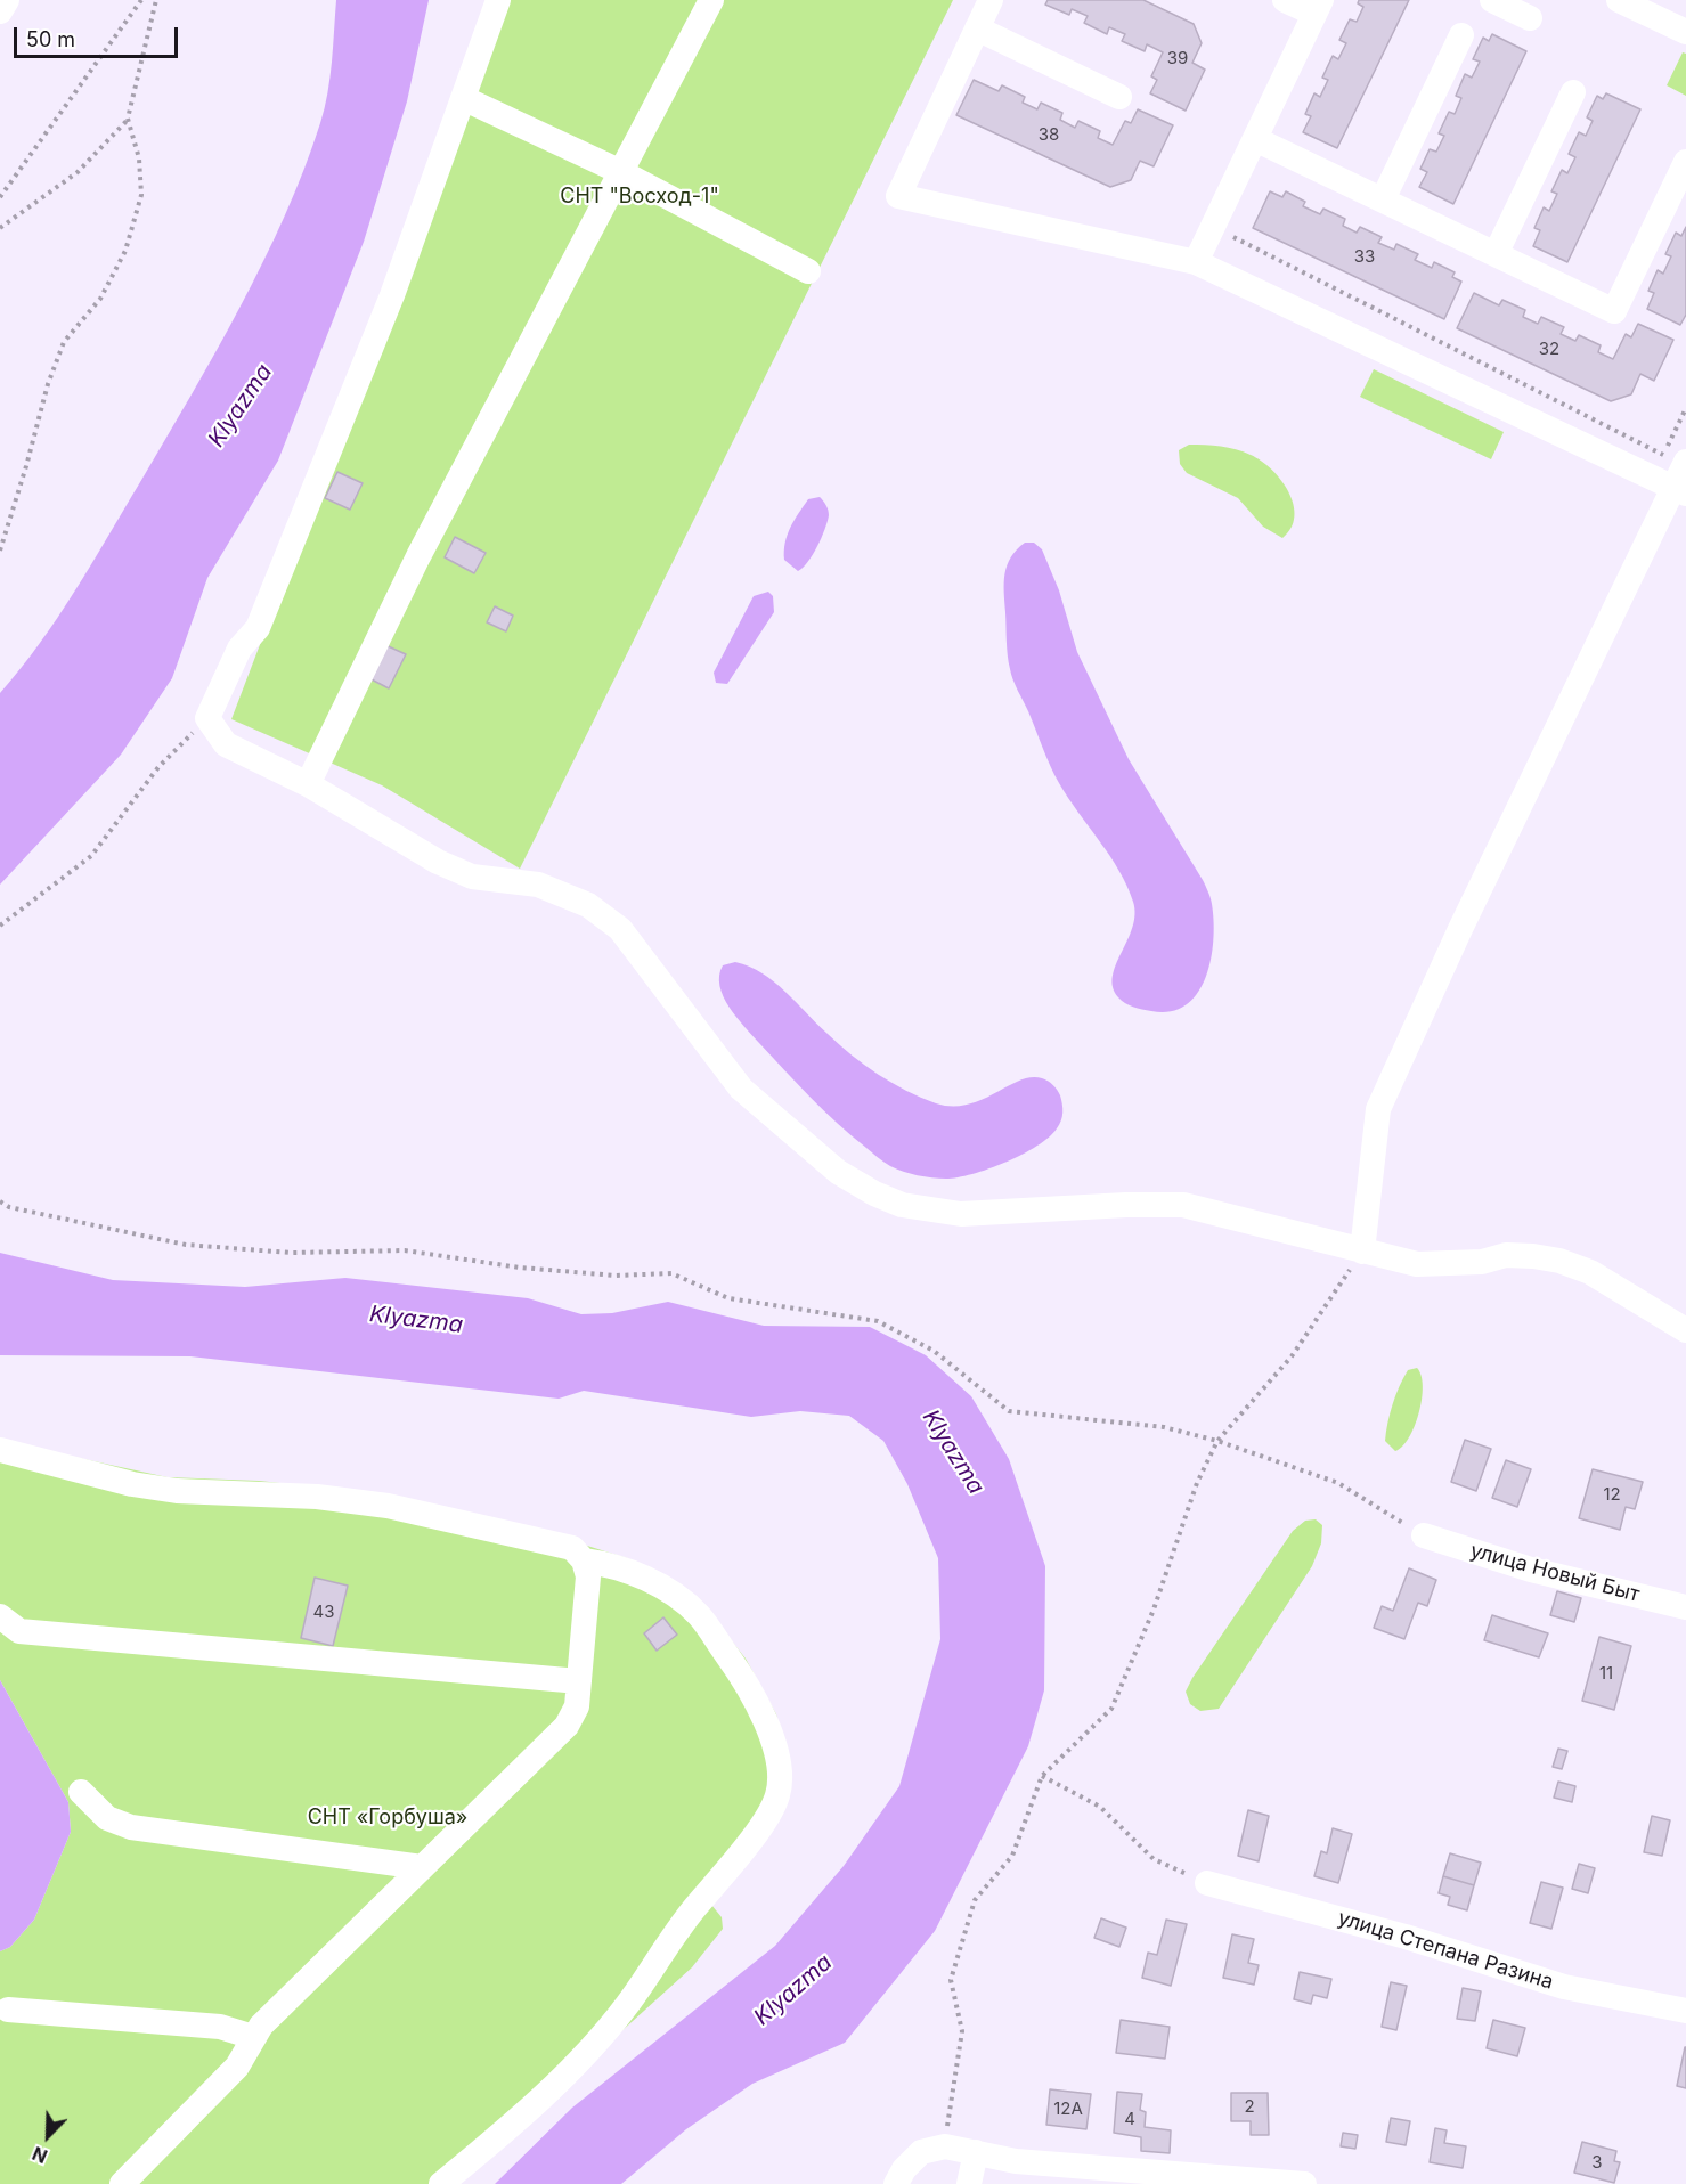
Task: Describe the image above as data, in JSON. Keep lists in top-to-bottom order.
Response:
{
  "streets": {
    "street": ["улица Новый Быт", "улица Степана Разина"]
  },
  "water": ["Klyazma"],
  "parks": ["СНТ \"Восход-1\"", "СНТ «Горбуша»"],
  "house_numbers": [
    "39",
    "38",
    "33",
    "32",
    "12",
    "43",
    "11",
    "2",
    "12А",
    "4",
    "3"
  ],
  "scale_bar": "50 m",
  "north": "bottom left"
}
